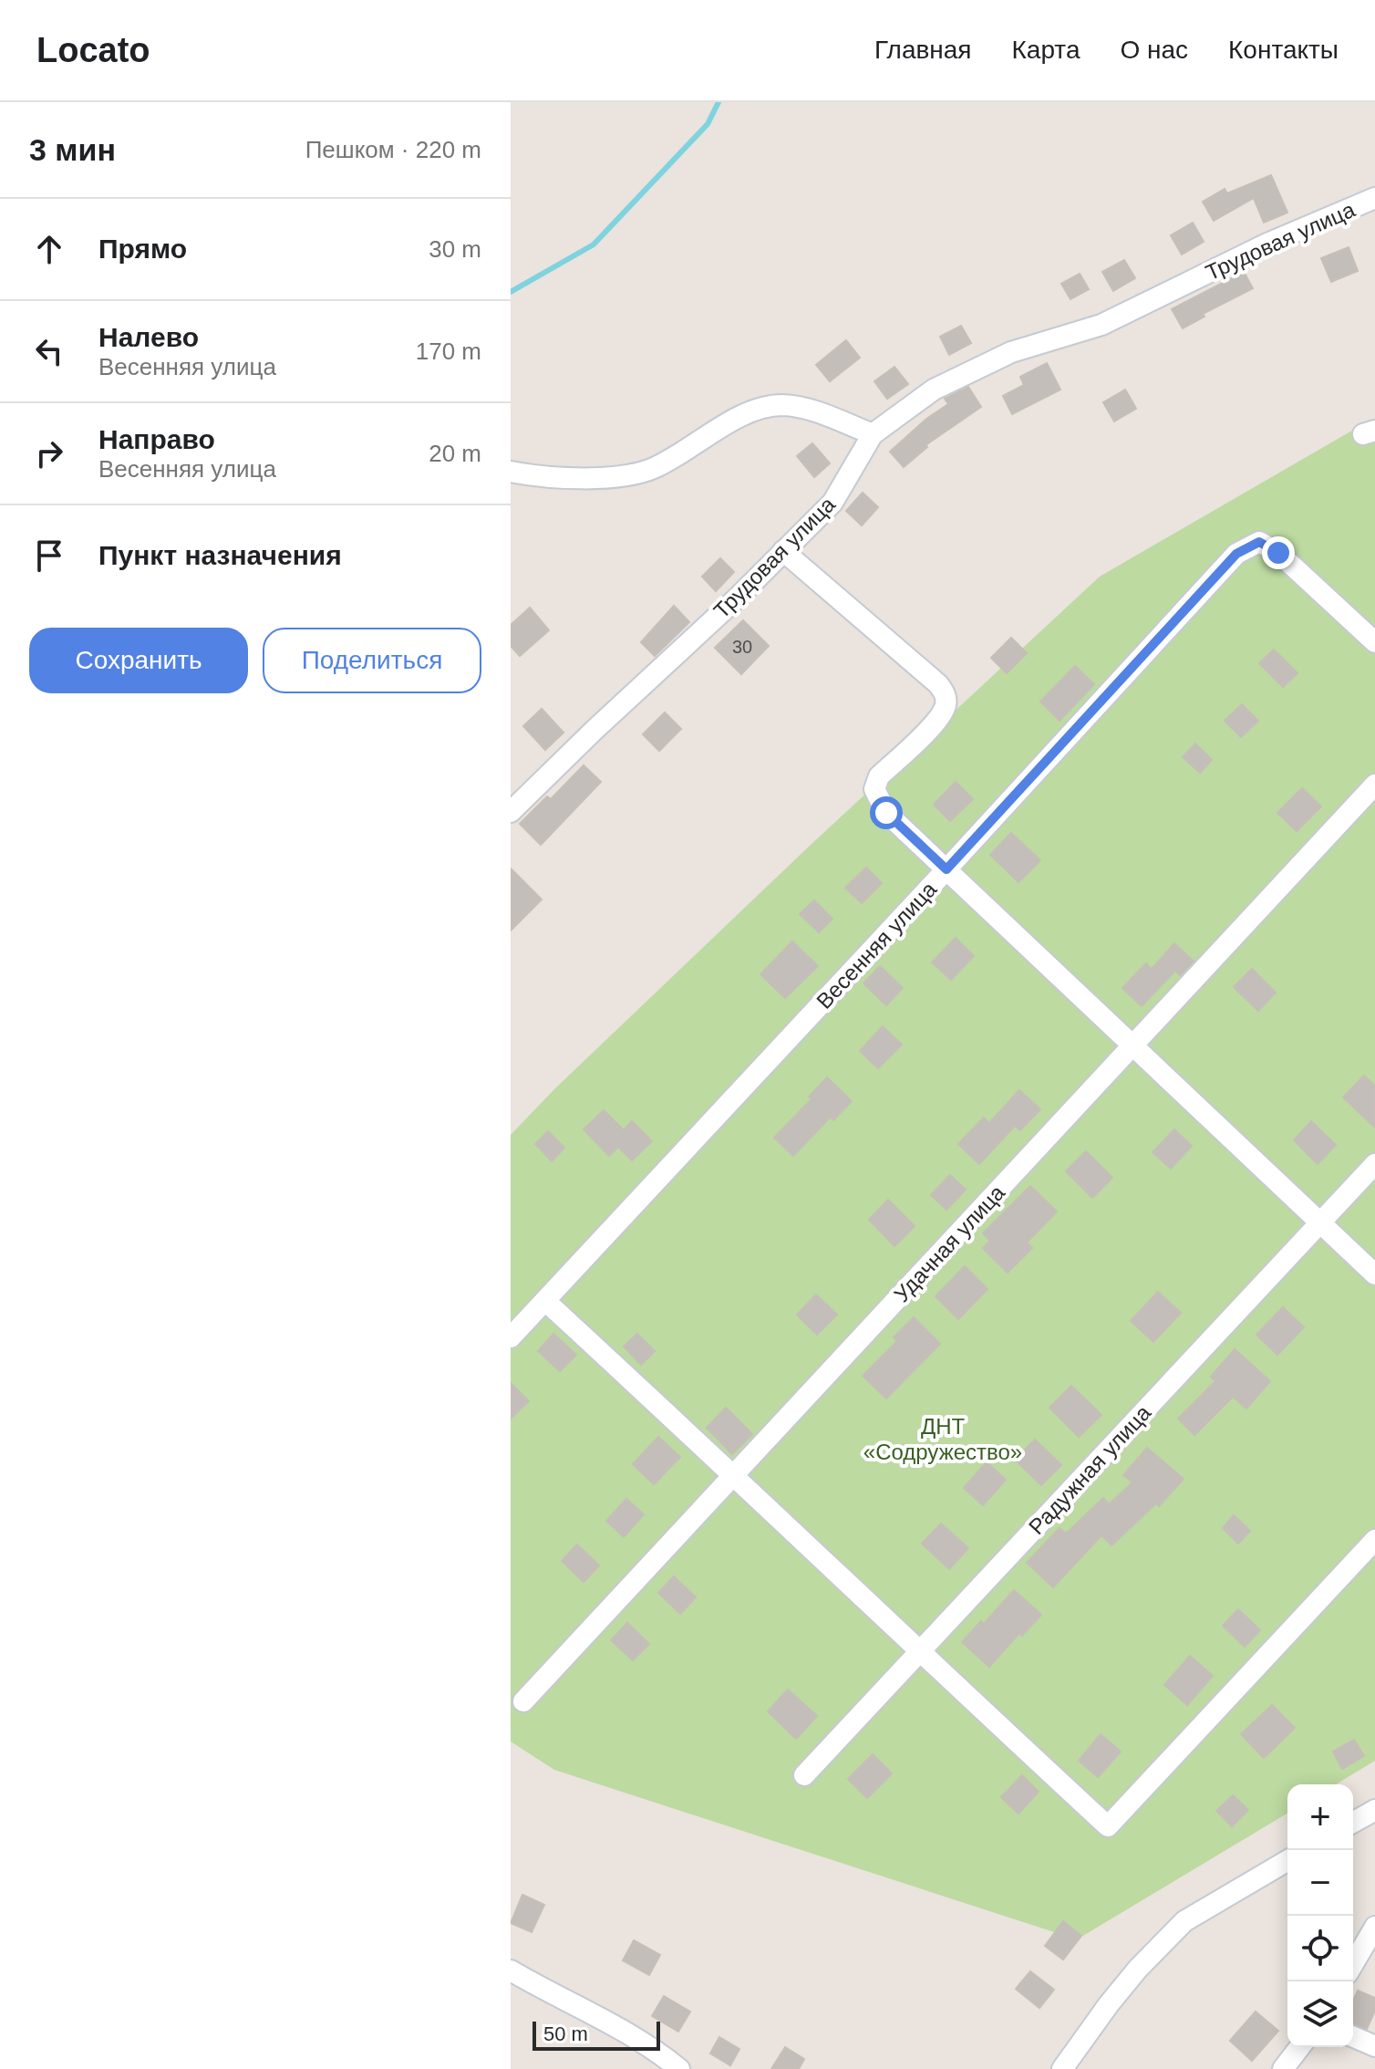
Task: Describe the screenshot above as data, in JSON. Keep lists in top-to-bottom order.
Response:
{
  "streets": {
    "street": [
      "Трудовая улица",
      "Весенняя улица",
      "Удачная улица",
      "Радужная улица"
    ]
  },
  "parks": ["ДНТ «Содружество»"],
  "house_numbers": ["30"],
  "scale_bar": "50 m",
  "page": {
    "header": "Locato",
    "nav": [
      "Главная",
      "Карта",
      "О нас",
      "Контакты"
    ],
    "heading": ["3 мин", "Пешком · 220 m"],
    "list": [
      ["Прямо", "30 m"],
      ["Налево", "Весенняя улица", "170 m"],
      ["Направо", "Весенняя улица", "20 m"],
      "Пункт назначения"
    ],
    "buttons": ["Сохранить", "Поделиться"],
    "map_buttons": ["+", "−"],
    "scale": "50 m"
  }
}
